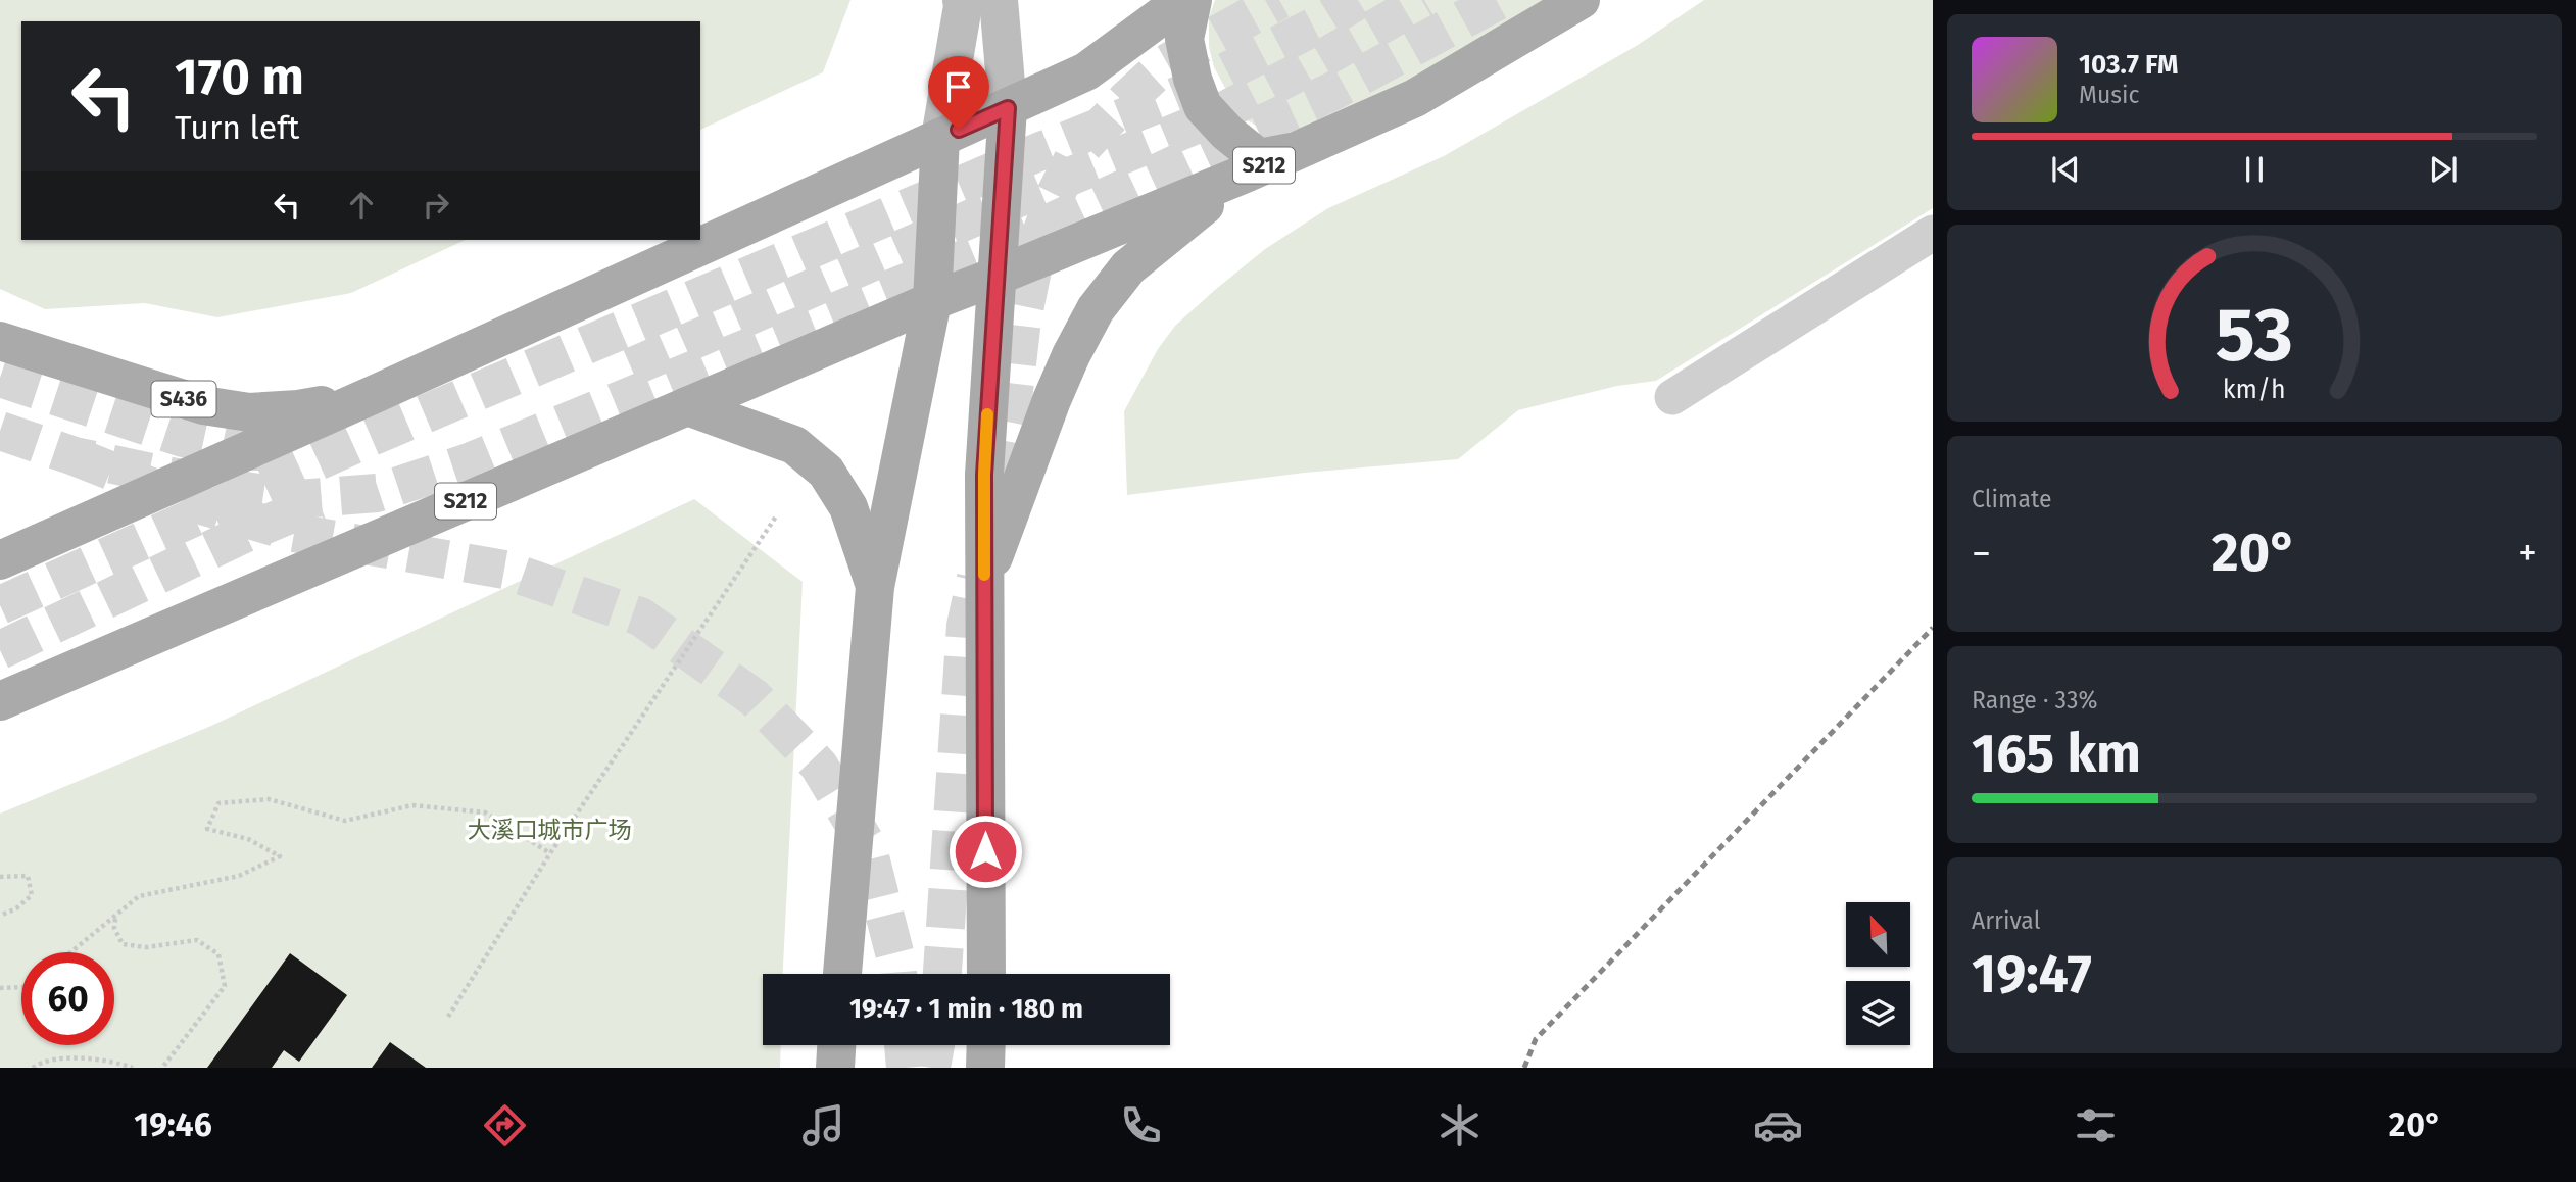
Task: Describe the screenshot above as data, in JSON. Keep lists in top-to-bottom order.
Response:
{
  "streets": {
    "main road": ["S212", "S436"]
  },
  "parks": ["大溪口城市广场"],
  "north": "top left",
  "page": {
    "turn": ["170 m", "Turn left"],
    "song": ["103.7 FM", "Music"],
    "tile": [
      "Climate",
      ["Range · 33%", "165 km"],
      ["Arrival", "19:47"]
    ],
    "heat": ["−", "20°", "+"],
    "limit": "60",
    "trip": "19:47 · 1 min · 180 m",
    "tabs": ["19:46", "20°"],
    "gauge": ["53", "km/h"]
  }
}
